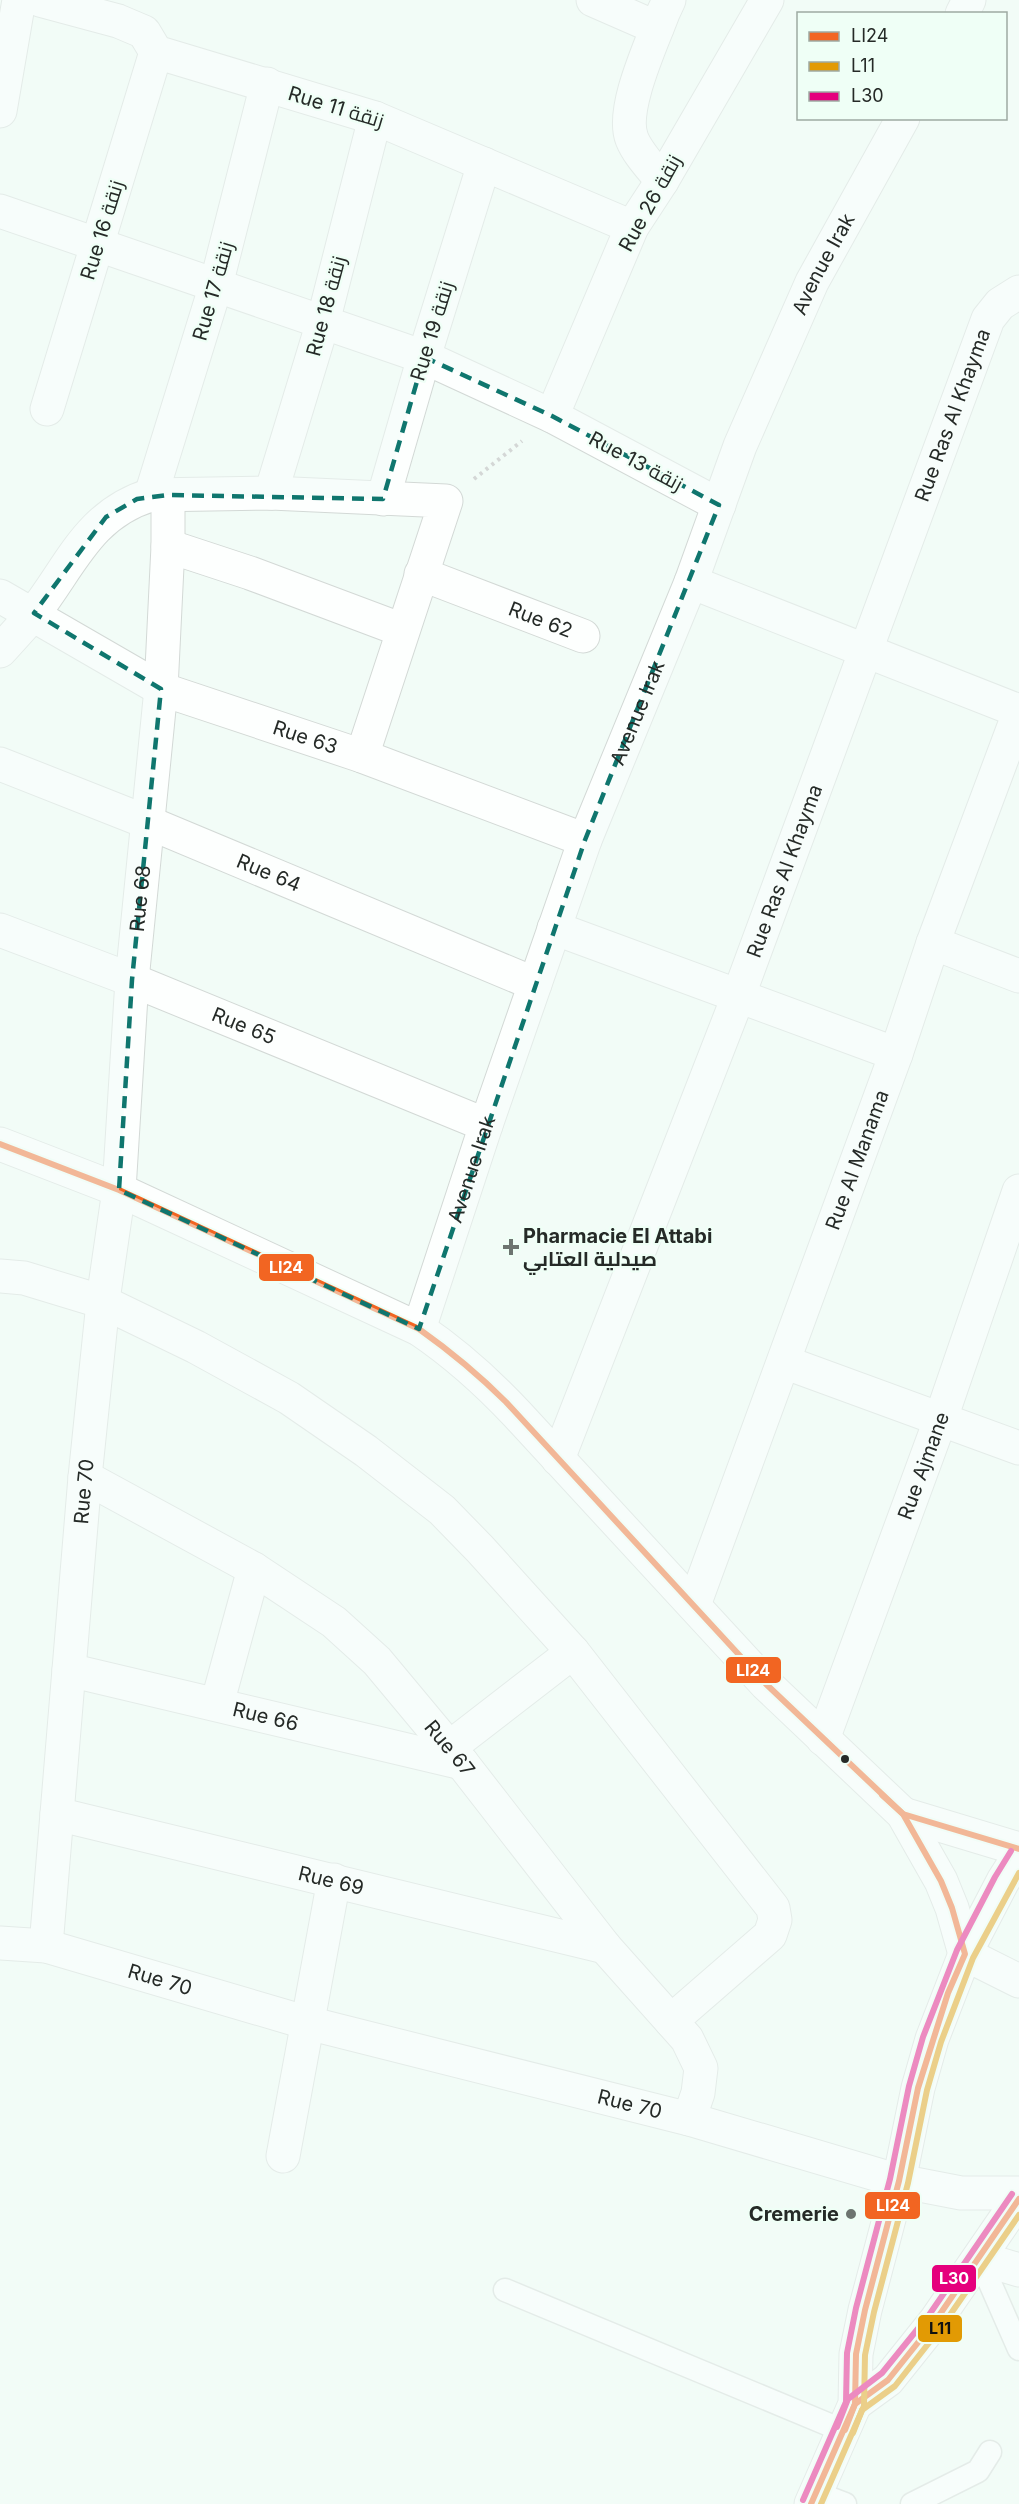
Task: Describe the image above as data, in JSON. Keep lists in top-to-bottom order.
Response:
{
  "streets": {
    "street": [
      "Rue 11 زنقة",
      "Rue 26 زنقة",
      "Rue 16 زنقة",
      "Avenue Irak",
      "Rue 17 زنقة",
      "Rue 18 زنقة",
      "Rue 19 زنقة",
      "Rue Ras Al Khayma",
      "Rue 13 زنقة",
      "Rue 62",
      "Rue 63",
      "Rue 64",
      "Rue 68",
      "Rue 65",
      "Rue Al Manama",
      "Rue Ajmane",
      "Rue 70",
      "Rue 66",
      "Rue 67",
      "Rue 69"
    ]
  },
  "crossings": [
    ["Rue 11 زنقة", "Rue 26 زنقة"],
    ["Rue 11 زنقة", "Rue 16 زنقة"],
    ["Rue 11 زنقة", "Rue 17 زنقة"],
    ["Rue 11 زنقة", "Rue 18 زنقة"],
    ["Rue 11 زنقة", "Rue 19 زنقة"],
    ["Rue 26 زنقة", "Rue 13 زنقة"],
    ["Rue 16 زنقة", "Rue 13 زنقة"],
    ["Avenue Irak", "Rue 13 زنقة"],
    ["Avenue Irak", "Rue 63"],
    ["Avenue Irak", "Rue 64"],
    ["Avenue Irak", "Rue 65"],
    ["Rue 17 زنقة", "Rue 13 زنقة"],
    ["Rue 17 زنقة", "Rue 68"],
    ["Rue 18 زنقة", "Rue 13 زنقة"],
    ["Rue 19 زنقة", "Rue 13 زنقة"],
    ["Rue 63", "Rue 68"],
    ["Rue 64", "Rue 68"],
    ["Rue 68", "Rue 65"],
    ["Rue 68", "Rue 70"],
    ["Rue 70", "Rue 66"],
    ["Rue 70", "Rue 67"],
    ["Rue 70", "Rue 69"],
    ["Rue 66", "Rue 67"],
    ["Rue 67", "Rue 69"]
  ],
  "places": {
    "health": ["Pharmacie El Attabi صيدلية العتابي"],
    "other": ["Cremerie"]
  },
  "lines": ["transit line LI24", "transit line L30", "transit line L11"],
  "legend": ["LI24", "L11", "L30"]
}
